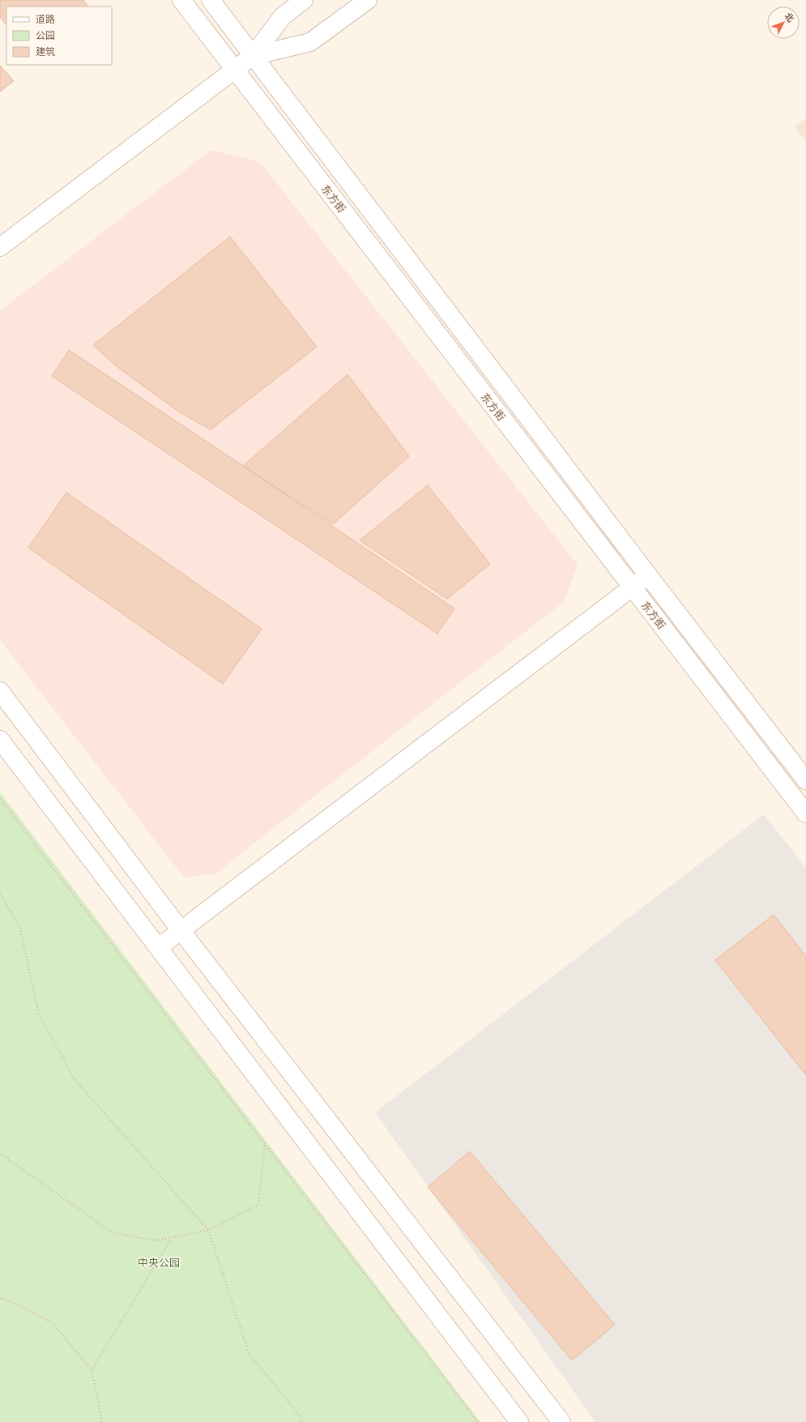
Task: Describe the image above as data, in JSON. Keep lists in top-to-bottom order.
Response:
{
  "streets": {
    "main road": ["东方街"]
  },
  "parks": ["中央公园"],
  "legend": ["道路", "公园", "建筑"],
  "north": "top right"
}
